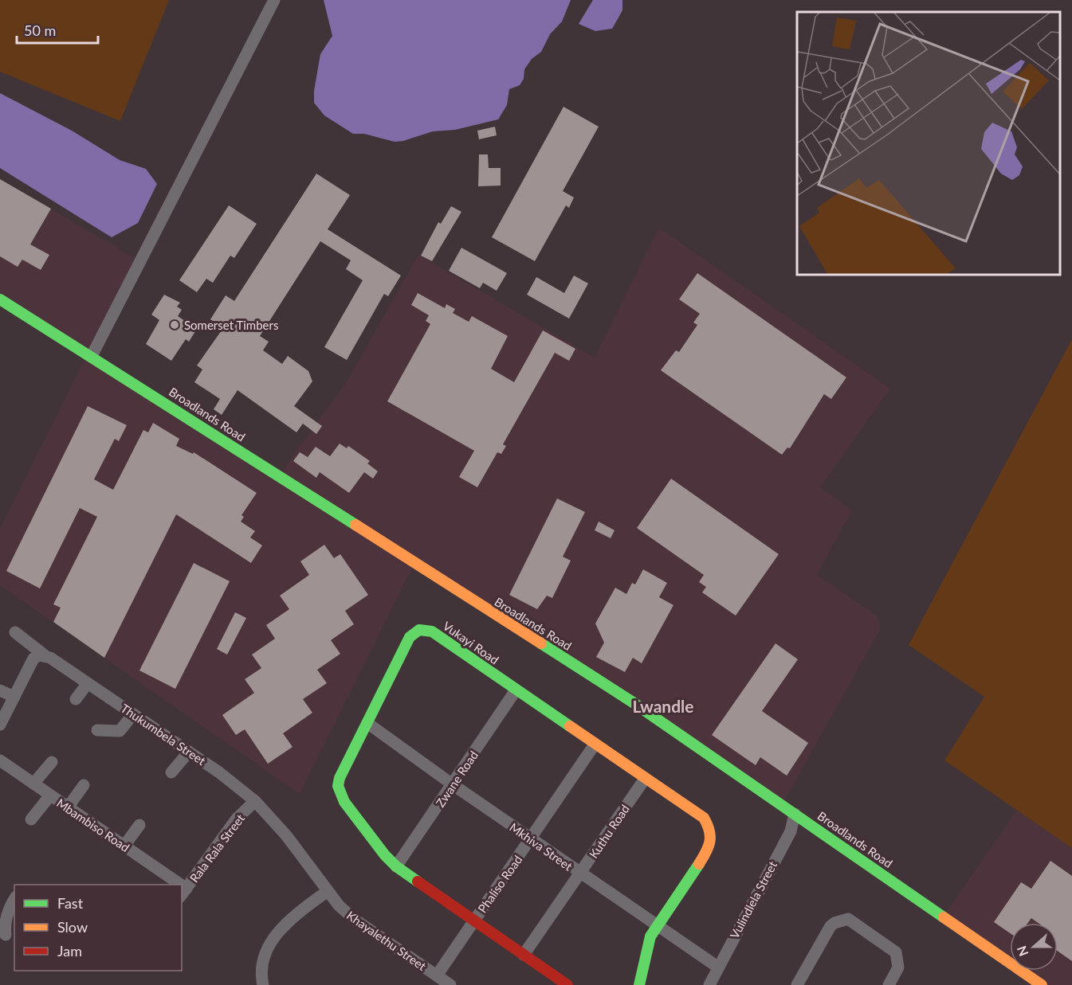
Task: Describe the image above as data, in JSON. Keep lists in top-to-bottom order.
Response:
{
  "streets": {
    "main road": ["Broadlands Road", "Vukayi Road"],
    "street": [
      "Thukumbela Street",
      "Zwane Road",
      "Mbambiso Road",
      "Kuthu Road",
      "Mkhiva Street",
      "Rala Rala Street",
      "Phaliso Road",
      "Vulindlela Street",
      "Khayalethu Street"
    ]
  },
  "crossings": [
    ["Broadlands Road", "Vulindlela Street"],
    ["Vukayi Road", "Zwane Road"],
    ["Vukayi Road", "Kuthu Road"],
    ["Vukayi Road", "Mkhiva Street"],
    ["Vukayi Road", "Phaliso Road"],
    ["Thukumbela Street", "Rala Rala Street"],
    ["Thukumbela Street", "Khayalethu Street"],
    ["Zwane Road", "Mkhiva Street"],
    ["Kuthu Road", "Mkhiva Street"],
    ["Mkhiva Street", "Phaliso Road"],
    ["Mkhiva Street", "Vulindlela Street"],
    ["Phaliso Road", "Khayalethu Street"]
  ],
  "districts": ["Lwandle"],
  "places": ["Somerset Timbers"],
  "legend": ["Fast", "Slow", "Jam"],
  "scale_bar": "50 m",
  "north": "left"
}
